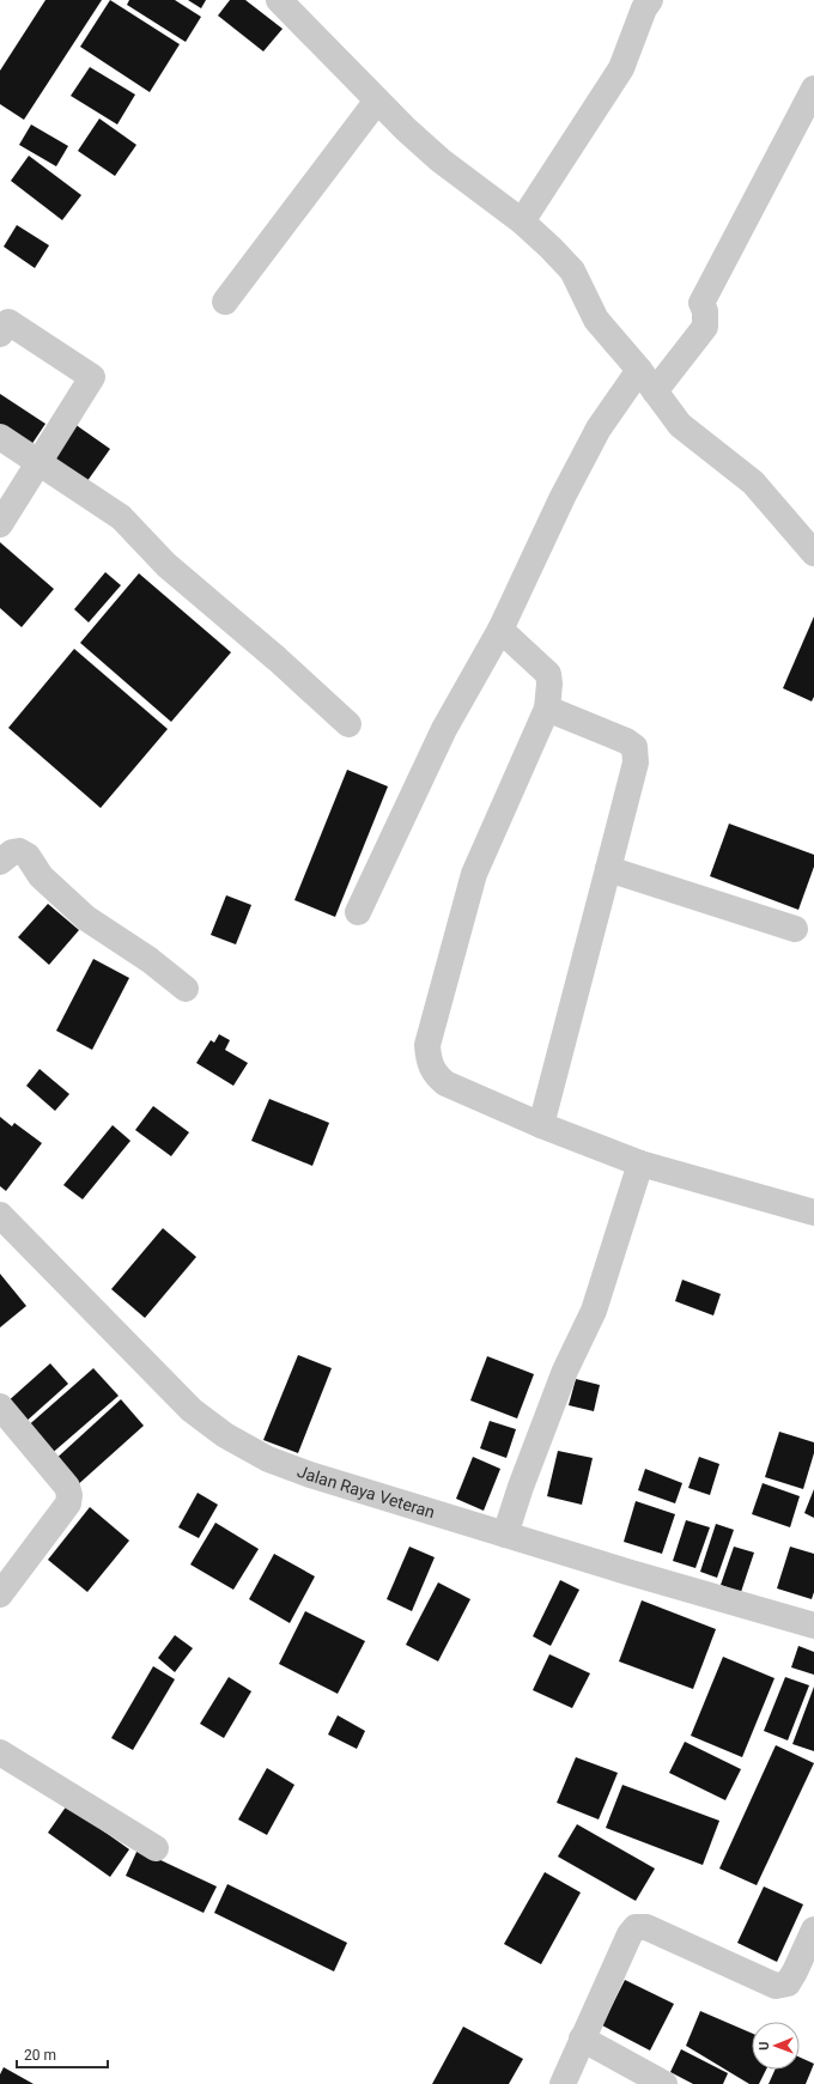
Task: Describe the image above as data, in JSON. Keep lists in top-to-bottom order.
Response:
{
  "streets": {
    "street": ["Jalan Raya Veteran"]
  },
  "scale_bar": "20 m",
  "north": "left"
}
